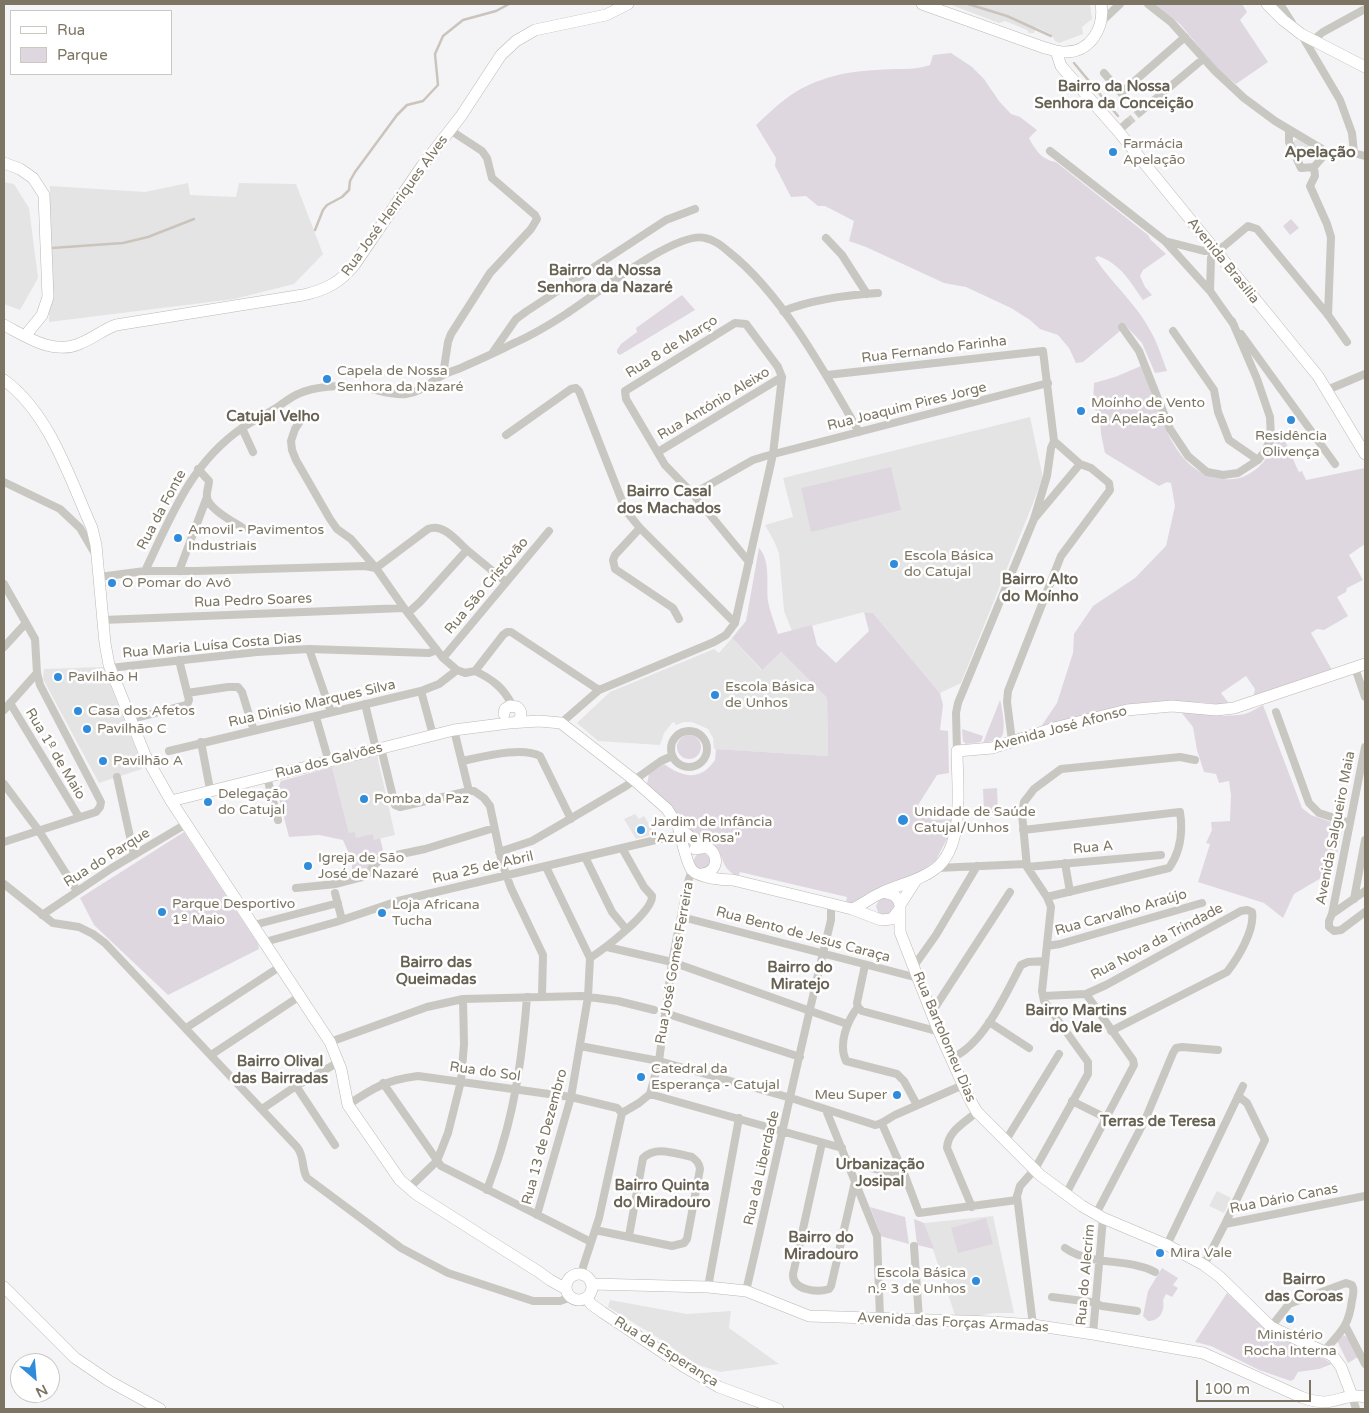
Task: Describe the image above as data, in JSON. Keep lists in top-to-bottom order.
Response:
{
  "streets": {
    "street": [
      "Rua José Henriques Alves",
      "Avenida Brasília",
      "Rua 8 de Março",
      "Rua Fernando Farinha",
      "Rua António Aleixo",
      "Rua Joaquim Pires Jorge",
      "Rua da Fonte",
      "Rua São Cristóvão",
      "Rua Pedro Soares",
      "Rua Maria Luísa Costa Dias",
      "Rua Dinísio Marques Silva",
      "Avenida José Afonso",
      "Rua 1º de Maio",
      "Rua dos Galvões",
      "Avenida Salgueiro Maia",
      "Rua A",
      "Rua do Parque",
      "Rua 25 de Abril",
      "Rua Carvalho Araújo",
      "Rua Bento de Jesus Caraça",
      "Rua Nova da Trindade",
      "Rua José Gomes Ferreira",
      "Rua Bartolomeu Dias",
      "Rua do Sol",
      "Rua 13 de Dezembro",
      "Rua da Liberdade",
      "Rua Dário Canas",
      "Rua do Alecrim",
      "Avenida das Forças Armadas",
      "Rua da Esperança"
    ]
  },
  "crossings": [
    ["Rua 8 de Março", "Rua António Aleixo"],
    ["Rua 8 de Março", "Rua Joaquim Pires Jorge"],
    ["Rua Fernando Farinha", "Rua Joaquim Pires Jorge"],
    ["Rua 25 de Abril", "Rua 13 de Dezembro"],
    ["Rua Bento de Jesus Caraça", "Rua José Gomes Ferreira"],
    ["Rua Bento de Jesus Caraça", "Rua Bartolomeu Dias"],
    ["Rua Bento de Jesus Caraça", "Rua da Liberdade"],
    ["Rua José Gomes Ferreira", "Rua Bartolomeu Dias"],
    ["Rua Bartolomeu Dias", "Rua da Liberdade"],
    ["Rua Bartolomeu Dias", "Rua Dário Canas"],
    ["Rua Bartolomeu Dias", "Rua do Alecrim"],
    ["Rua Bartolomeu Dias", "Avenida das Forças Armadas"],
    ["Rua do Sol", "Rua 13 de Dezembro"],
    ["Rua da Liberdade", "Avenida das Forças Armadas"],
    ["Rua do Alecrim", "Avenida das Forças Armadas"],
    ["Avenida das Forças Armadas", "Rua da Esperança"]
  ],
  "districts": [
    "Bairro da Nossa Senhora da Conceição",
    "Apelação",
    "Bairro da Nossa Senhora da Nazaré",
    "Catujal Velho",
    "Bairro Casal dos Machados",
    "Bairro Alto do Moínho",
    "Bairro das Queimadas",
    "Bairro do Miratejo",
    "Bairro Martins do Vale",
    "Bairro Olival das Bairradas",
    "Terras de Teresa",
    "Urbanização Josipal",
    "Bairro Quinta do Miradouro",
    "Bairro do Miradouro",
    "Bairro das Coroas"
  ],
  "places": [
    "Farmácia Apelação",
    "Capela de Nossa Senhora da Nazaré",
    "Moínho de Vento da Apelação",
    "Residência Olivença",
    "Amovil - Pavimentos Industriais",
    "Escola Básica do Catujal",
    "O Pomar do Avô",
    "Pavilhão H",
    "Escola Básica de Unhos",
    "Casa dos Afetos",
    "Pavilhão C",
    "Pavilhão A",
    "Pomba da Paz",
    "Delegação do Catujal",
    "Unidade de Saúde Catujal/Unhos",
    "Jardim de Infância \"Azul e Rosa\"",
    "Igreja de São José de Nazaré",
    "Parque Desportivo 1º Maio",
    "Loja Africana Tucha",
    "Catedral da Esperança - Catujal",
    "Meu Super",
    "Mira Vale",
    "Escola Básica n.º 3 de Unhos",
    "Ministério Rocha Interna"
  ],
  "legend": ["Rua", "Parque"],
  "scale_bar": "100 m",
  "north": "bottom right"
}
